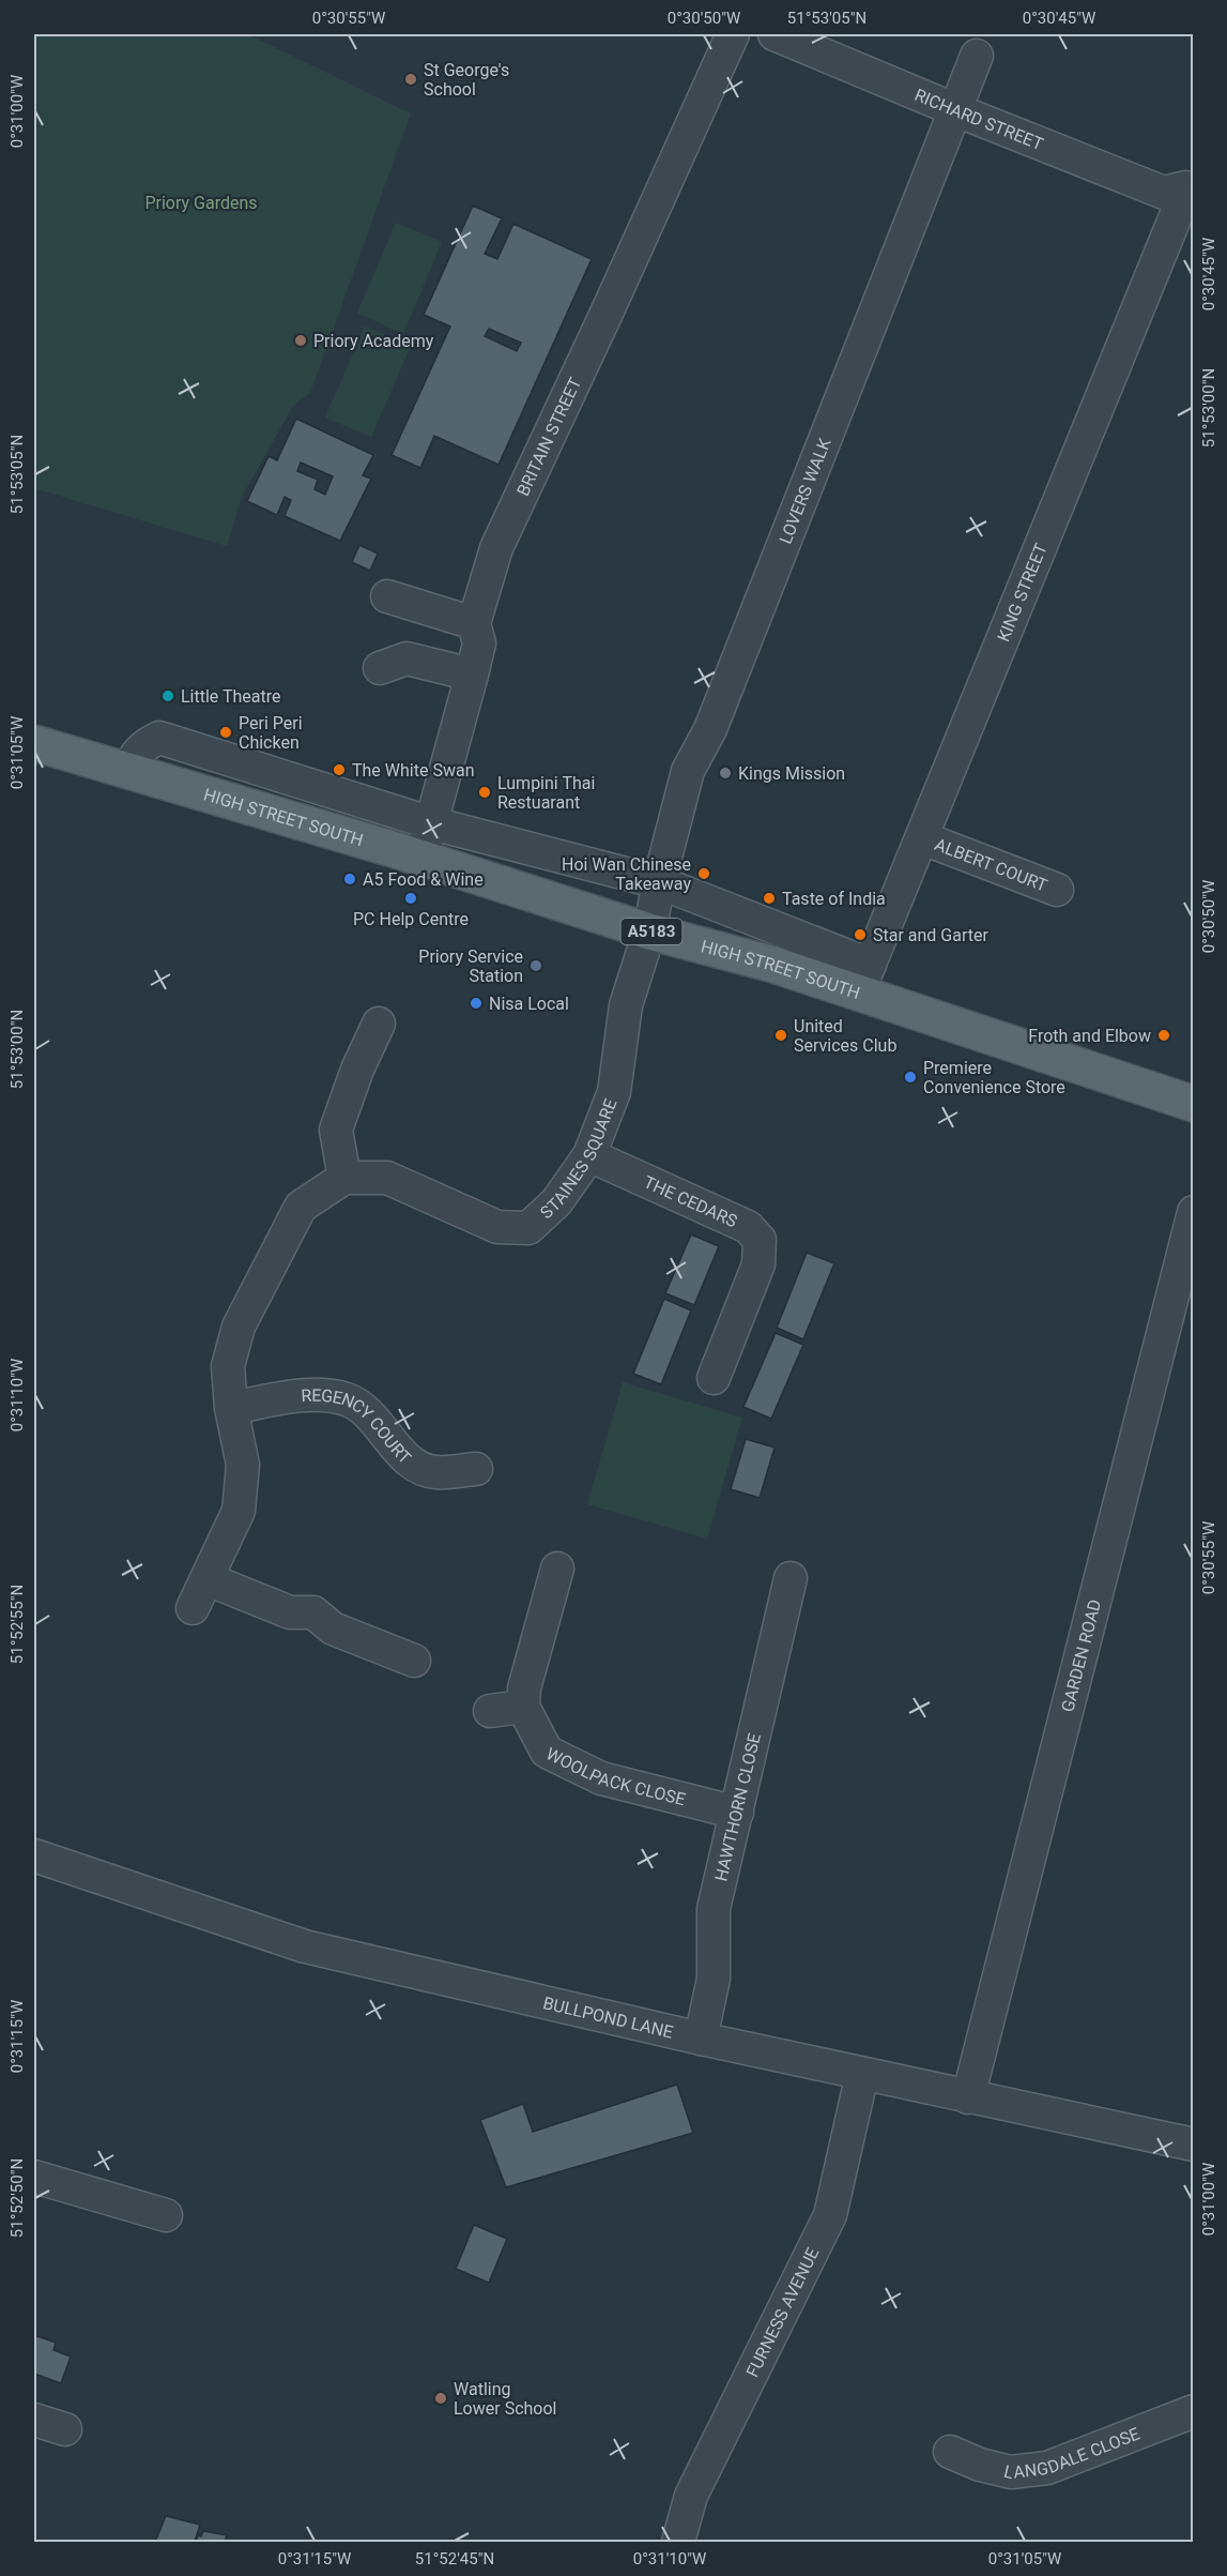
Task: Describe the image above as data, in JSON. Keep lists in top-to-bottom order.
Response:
{
  "streets": {
    "main road": ["HIGH STREET SOUTH", "A5183"],
    "street": [
      "RICHARD STREET",
      "BRITAIN STREET",
      "LOVERS WALK",
      "KING STREET",
      "ALBERT COURT",
      "STAINES SQUARE",
      "THE CEDARS",
      "REGENCY COURT",
      "GARDEN ROAD",
      "WOOLPACK CLOSE",
      "HAWTHORN CLOSE",
      "BULLPOND LANE",
      "FURNESS AVENUE",
      "LANGDALE CLOSE"
    ]
  },
  "crossings": [
    ["RICHARD STREET", "LOVERS WALK"],
    ["RICHARD STREET", "KING STREET"],
    ["BRITAIN STREET", "HIGH STREET SOUTH"],
    ["LOVERS WALK", "HIGH STREET SOUTH"],
    ["LOVERS WALK", "STAINES SQUARE"],
    ["KING STREET", "HIGH STREET SOUTH"],
    ["KING STREET", "ALBERT COURT"],
    ["HIGH STREET SOUTH", "STAINES SQUARE"],
    ["STAINES SQUARE", "THE CEDARS"],
    ["GARDEN ROAD", "BULLPOND LANE"],
    ["WOOLPACK CLOSE", "HAWTHORN CLOSE"],
    ["HAWTHORN CLOSE", "BULLPOND LANE"],
    ["BULLPOND LANE", "FURNESS AVENUE"]
  ],
  "parks": ["Priory Gardens"],
  "places": [
    "St George's School",
    "Priory Academy",
    "Little Theatre",
    "Peri Peri Chicken",
    "The White Swan",
    "Kings Mission",
    "Lumpini Thai Restuarant",
    "Hoi Wan Chinese Takeaway",
    "A5 Food & Wine",
    "PC Help Centre",
    "Taste of India",
    "Star and Garter",
    "Priory Service Station",
    "Nisa Local",
    "United Services Club",
    "Froth and Elbow",
    "Premiere Convenience Store",
    "Watling Lower School"
  ],
  "coordinates": [
    "0°30'55\"W",
    "0°30'50\"W",
    "51°53'05\"N",
    "0°30'45\"W",
    "0°31'00\"W",
    "51°53'00\"N",
    "0°31'05\"W",
    "0°31'10\"W",
    "51°52'55\"N",
    "0°31'15\"W",
    "51°52'50\"N",
    "51°52'45\"N"
  ]
}
